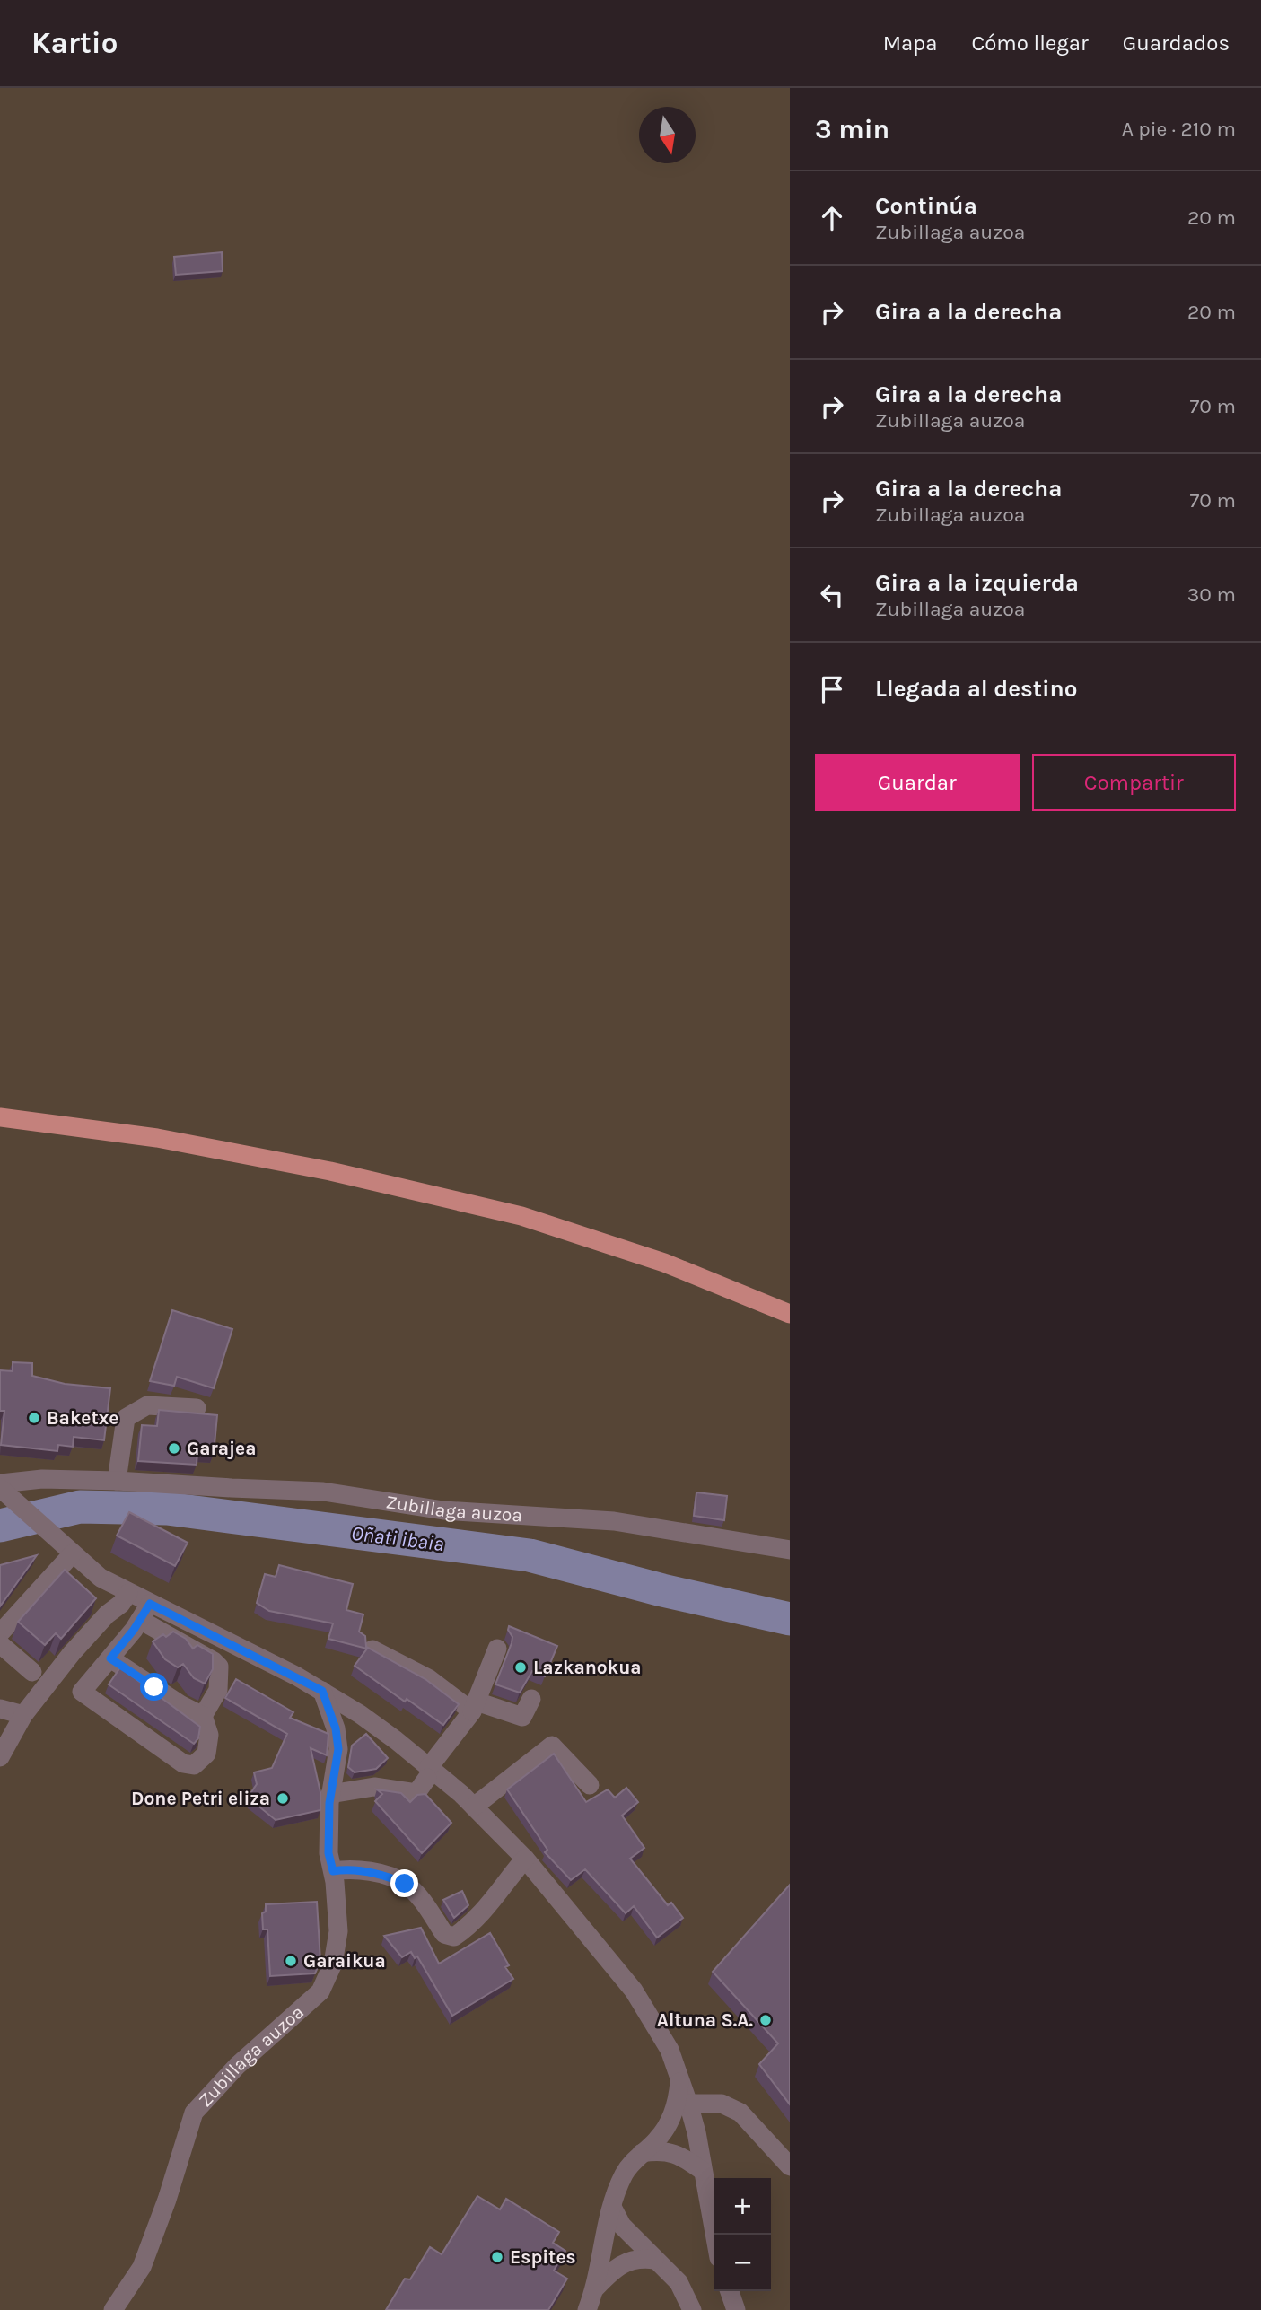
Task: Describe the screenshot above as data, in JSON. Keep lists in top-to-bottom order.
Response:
{
  "streets": {
    "street": ["Zubillaga auzoa"]
  },
  "water": ["Oñati ibaia"],
  "places": [
    "Baketxe",
    "Garajea",
    "Lazkanokua",
    "Done Petri eliza",
    "Garaikua",
    "Altuna S.A.",
    "Espites"
  ],
  "north": "bottom",
  "page": {
    "header": "Kartio",
    "nav": ["Mapa", "Cómo llegar", "Guardados"],
    "heading": ["3 min", "A pie · 210 m"],
    "list": [
      ["Continúa", "Zubillaga auzoa", "20 m"],
      ["Gira a la derecha", "20 m"],
      ["Gira a la derecha", "Zubillaga auzoa", "70 m"],
      ["Gira a la derecha", "Zubillaga auzoa", "70 m"],
      ["Gira a la izquierda", "Zubillaga auzoa", "30 m"],
      "Llegada al destino"
    ],
    "buttons": ["Guardar", "Compartir"],
    "map_buttons": ["+", "−"]
  }
}
